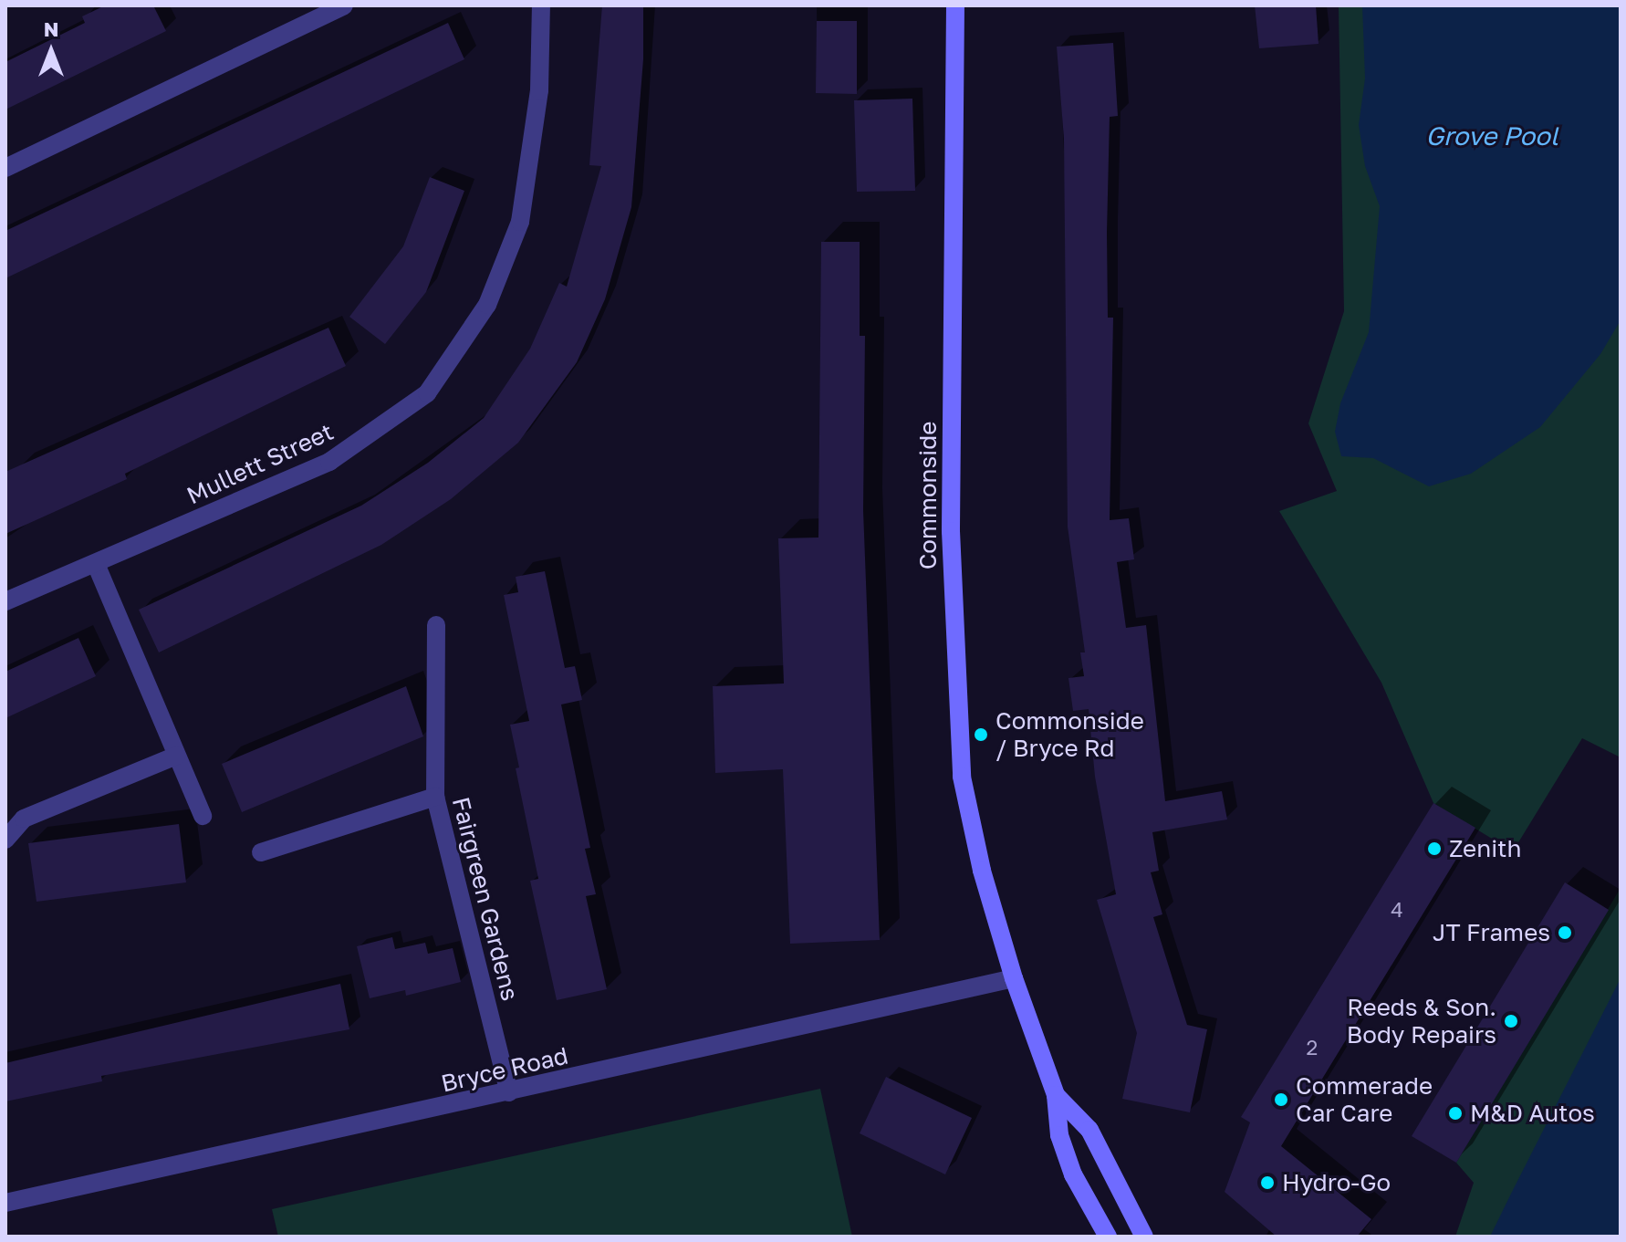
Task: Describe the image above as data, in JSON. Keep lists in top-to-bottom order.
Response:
{
  "streets": {
    "main road": ["Commonside"],
    "street": ["Mullett Street", "Fairgreen Gardens", "Bryce Road"]
  },
  "crossings": [
    ["Commonside", "Bryce Road"],
    ["Fairgreen Gardens", "Bryce Road"]
  ],
  "water": ["Grove Pool"],
  "places": [
    "Commonside / Bryce Rd",
    "Zenith",
    "JT Frames",
    "Reeds & Son. Body Repairs",
    "Commerade Car Care",
    "M&D Autos",
    "Hydro-Go"
  ],
  "house_numbers": ["4", "2"],
  "north": "top"
}
